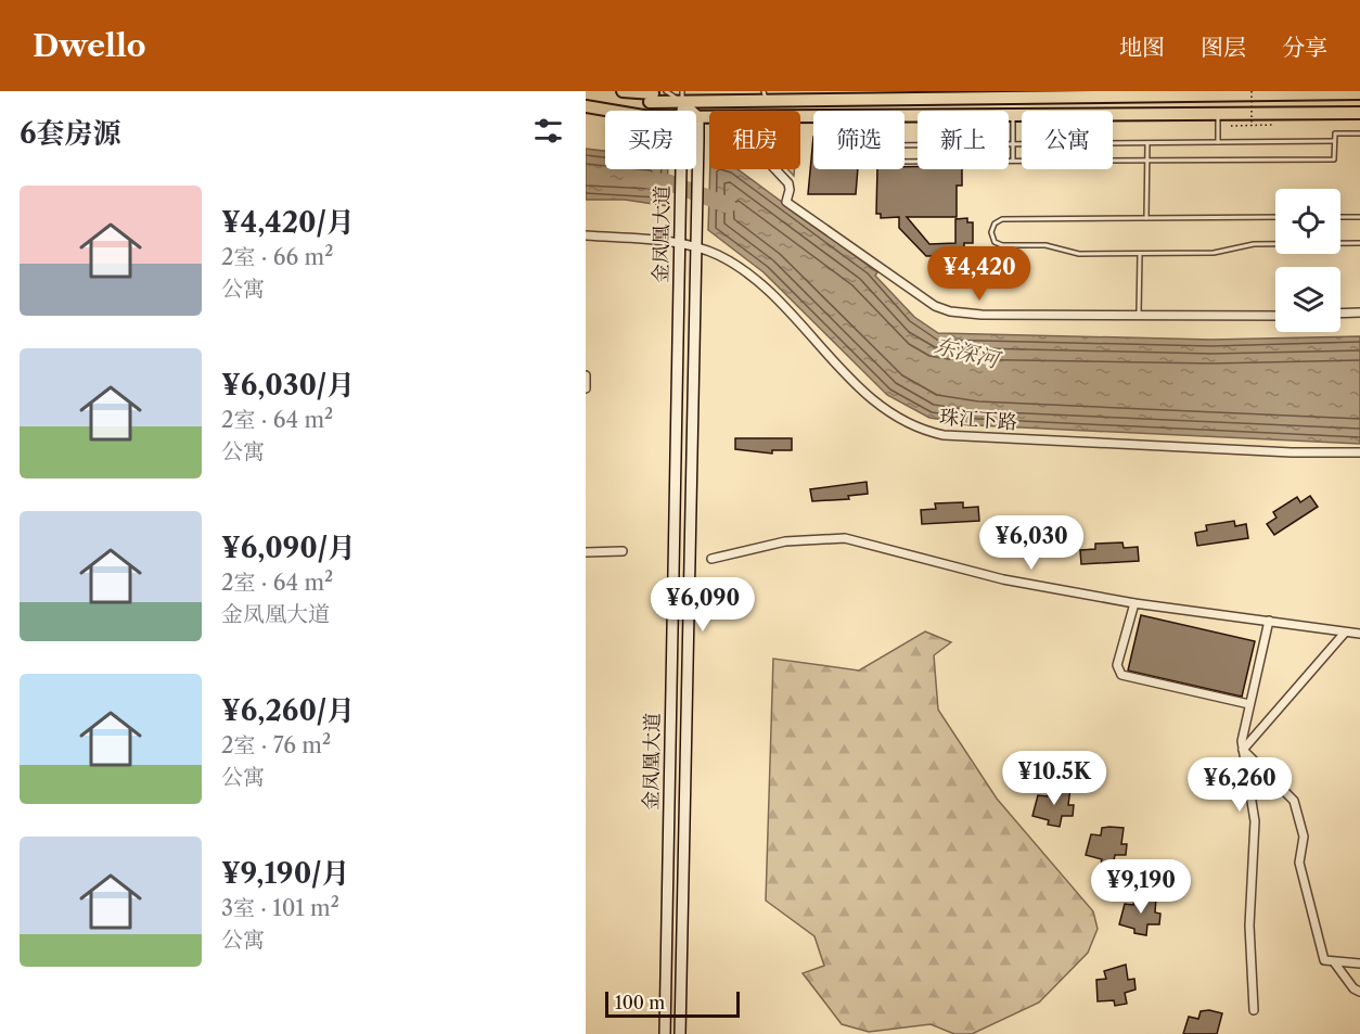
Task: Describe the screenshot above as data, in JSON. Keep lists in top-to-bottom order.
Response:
{
  "streets": {
    "street": ["金凤凰大道", "珠江下路"]
  },
  "crossings": [
    ["金凤凰大道", "珠江下路"]
  ],
  "water": ["东深河"],
  "scale_bar": "100 m",
  "page": {
    "header": "Dwello",
    "nav": ["地图", "图层", "分享"],
    "heading": "6套房源",
    "chip": [
      "买房",
      "租房",
      "筛选",
      "新上",
      "公寓"
    ],
    "list": [
      {
        "name": "¥4,420/月",
        "note": "2室 · 66 m² · 公寓"
      },
      {
        "name": "¥6,030/月",
        "note": "2室 · 64 m² · 公寓"
      },
      {
        "name": "¥6,090/月",
        "note": "2室 · 64 m² · 金凤凰大道"
      },
      {
        "name": "¥6,260/月",
        "note": "2室 · 76 m² · 公寓"
      },
      {
        "name": "¥9,190/月",
        "note": "3室 · 101 m² · 公寓"
      }
    ],
    "price": [
      "¥4,420",
      "¥6,030",
      "¥6,090",
      "¥10.5K",
      "¥6,260",
      "¥9,190"
    ],
    "scale": "100 m"
  }
}
